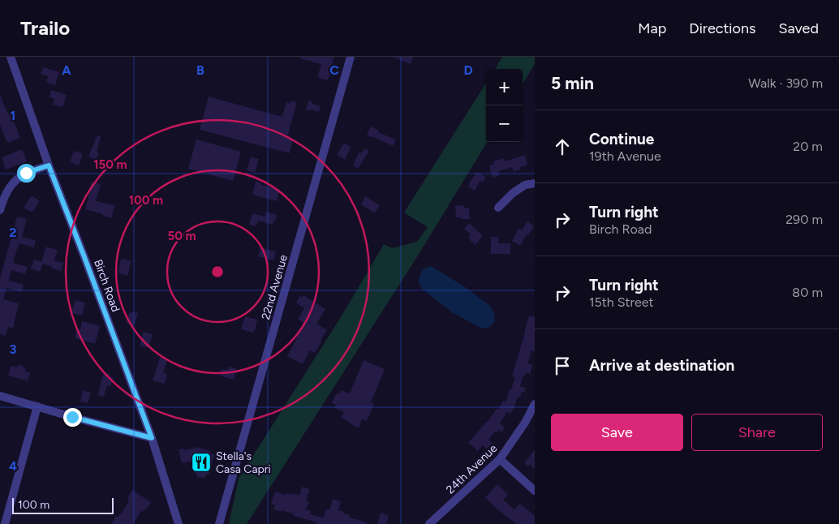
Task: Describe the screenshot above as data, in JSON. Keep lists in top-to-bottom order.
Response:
{
  "streets": {
    "street": ["Birch Road", "22nd Avenue", "24th Avenue"]
  },
  "places": {
    "restaurant": ["Stella's Casa Capri"]
  },
  "scale_bar": "100 m",
  "page": {
    "header": "Trailo",
    "nav": ["Map", "Directions", "Saved"],
    "heading": ["5 min", "Walk · 390 m"],
    "map_buttons": ["+", "−"],
    "list": [
      ["Continue", "19th Avenue", "20 m"],
      ["Turn right", "Birch Road", "290 m"],
      ["Turn right", "15th Street", "80 m"],
      "Arrive at destination"
    ],
    "buttons": ["Save", "Share"],
    "scale": "100 m"
  },
  "grid": {
    "columns": [
      "A",
      "B",
      "C",
      "D"
    ],
    "rows": [
      "1",
      "2",
      "3",
      "4"
    ]
  },
  "rings": ["150 m", "100 m", "50 m"]
}
